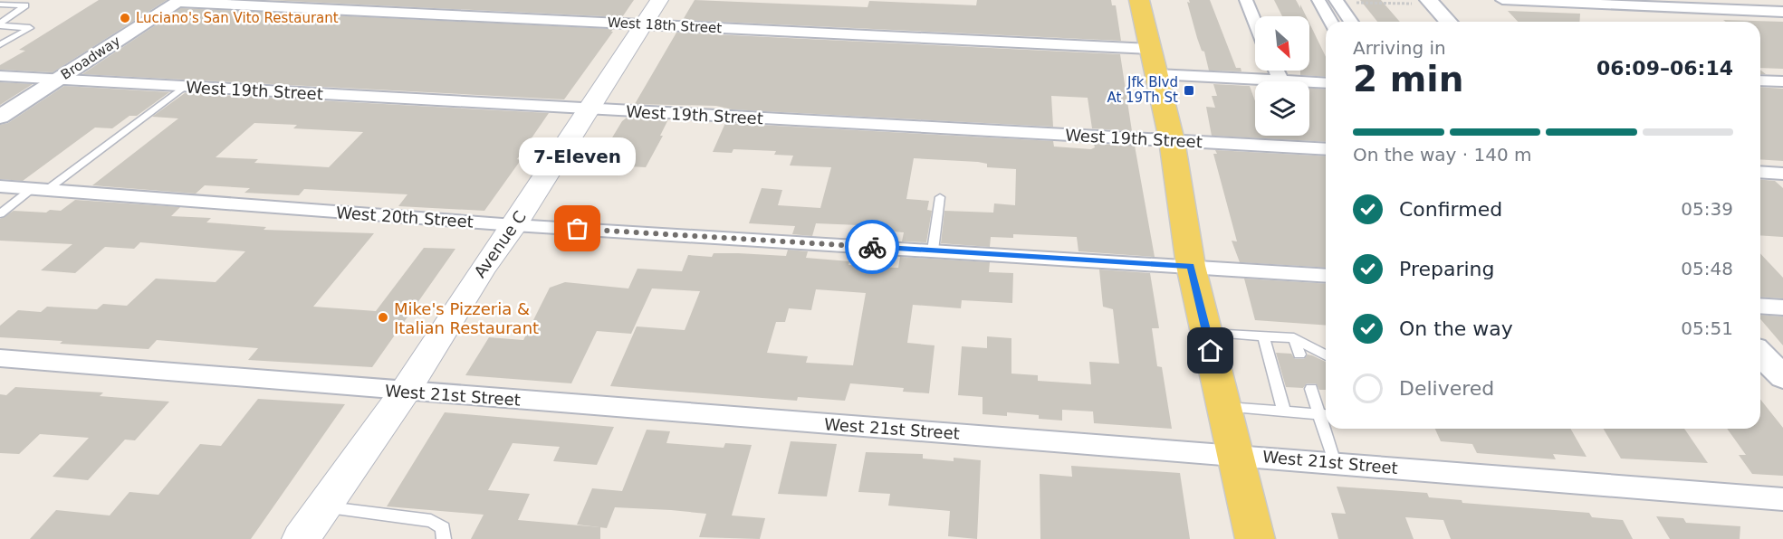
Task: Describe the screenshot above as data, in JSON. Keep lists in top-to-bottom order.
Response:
{
  "streets": {
    "main road": ["Avenue C"],
    "street": [
      "West 18th Street",
      "Broadway",
      "West 19th Street",
      "West 20th Street",
      "West 21st Street"
    ]
  },
  "crossings": [
    ["West 18th Street", "Broadway"],
    ["West 18th Street", "Avenue C"],
    ["Broadway", "West 19th Street"],
    ["West 19th Street", "Avenue C"],
    ["West 20th Street", "Avenue C"],
    ["Avenue C", "West 21st Street"]
  ],
  "places": {
    "other": ["Luciano's San Vito Restaurant", "7-Eleven", "Mike's Pizzeria & Italian Restaurant"],
    "transit": ["Jfk Blvd At 19Th St"]
  },
  "north": "bottom right",
  "page": {
    "heading": ["2 min", "Arriving in", "06:09–06:14"],
    "bar": "On the way · 140 m",
    "bubble": "7-Eleven",
    "list": [
      ["Confirmed", "05:39"],
      ["Preparing", "05:48"],
      ["On the way", "05:51"],
      "Delivered"
    ]
  }
}
